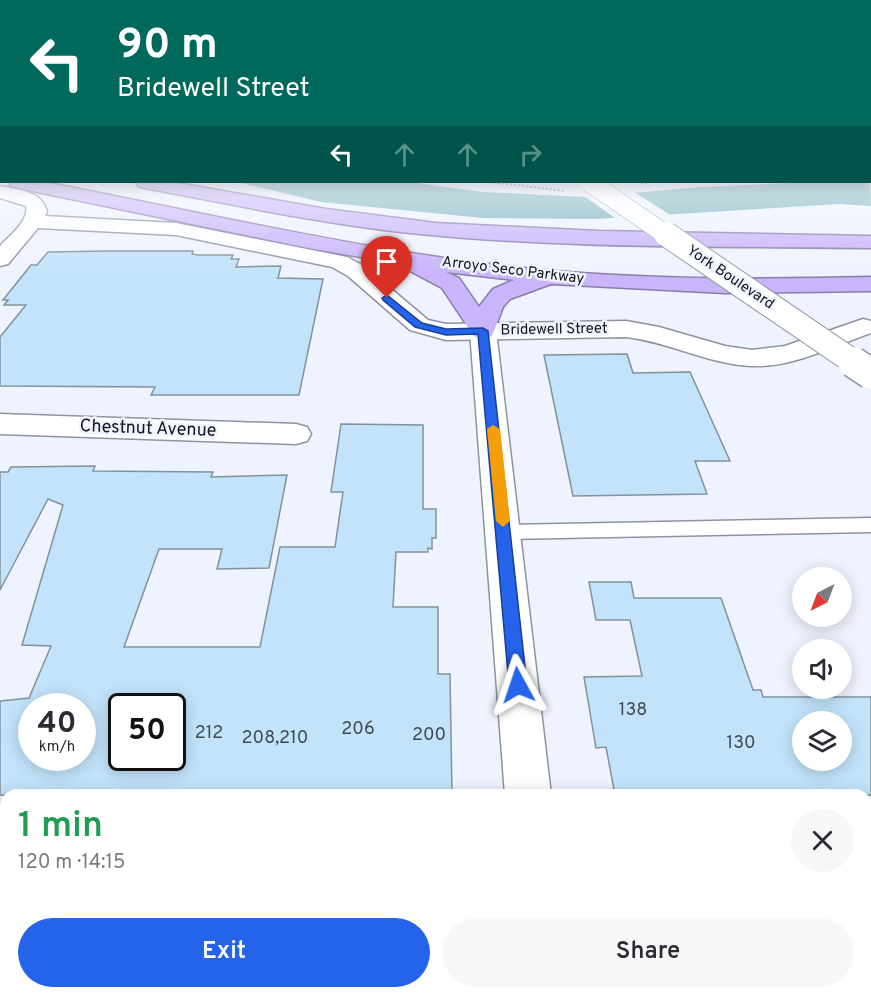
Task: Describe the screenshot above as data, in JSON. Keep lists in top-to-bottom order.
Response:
{
  "streets": {
    "highway": ["Arroyo Seco Parkway"],
    "street": ["York Boulevard", "Bridewell Street", "Chestnut Avenue"]
  },
  "house_numbers": [
    "138",
    "206",
    "212",
    "200",
    "208,210",
    "130"
  ],
  "north": "bottom left",
  "page": {
    "turn": ["90 m", "Bridewell Street"],
    "speed": "40 km/h",
    "limit": "50",
    "heading": ["1 min", "120 m · 14:15"],
    "buttons": ["Exit", "Share"]
  }
}
